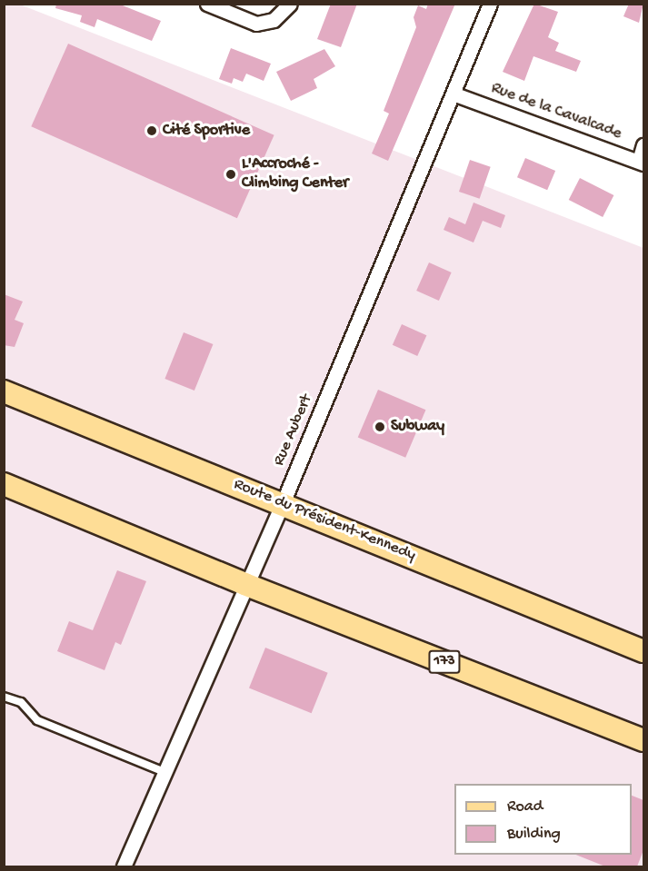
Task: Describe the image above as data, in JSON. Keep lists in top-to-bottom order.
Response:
{
  "streets": {
    "main road": ["Route du Président-Kennedy", "173"],
    "street": ["Rue de la Cavalcade", "Rue Aubert"]
  },
  "crossings": [
    ["Rue de la Cavalcade", "Rue Aubert"],
    ["Rue Aubert", "Route du Président-Kennedy"],
    ["Rue Aubert", "173"]
  ],
  "places": ["Cité Sportive", "L'Accroché - Climbing Center", "Subway"],
  "legend": ["Road", "Building"]
}
